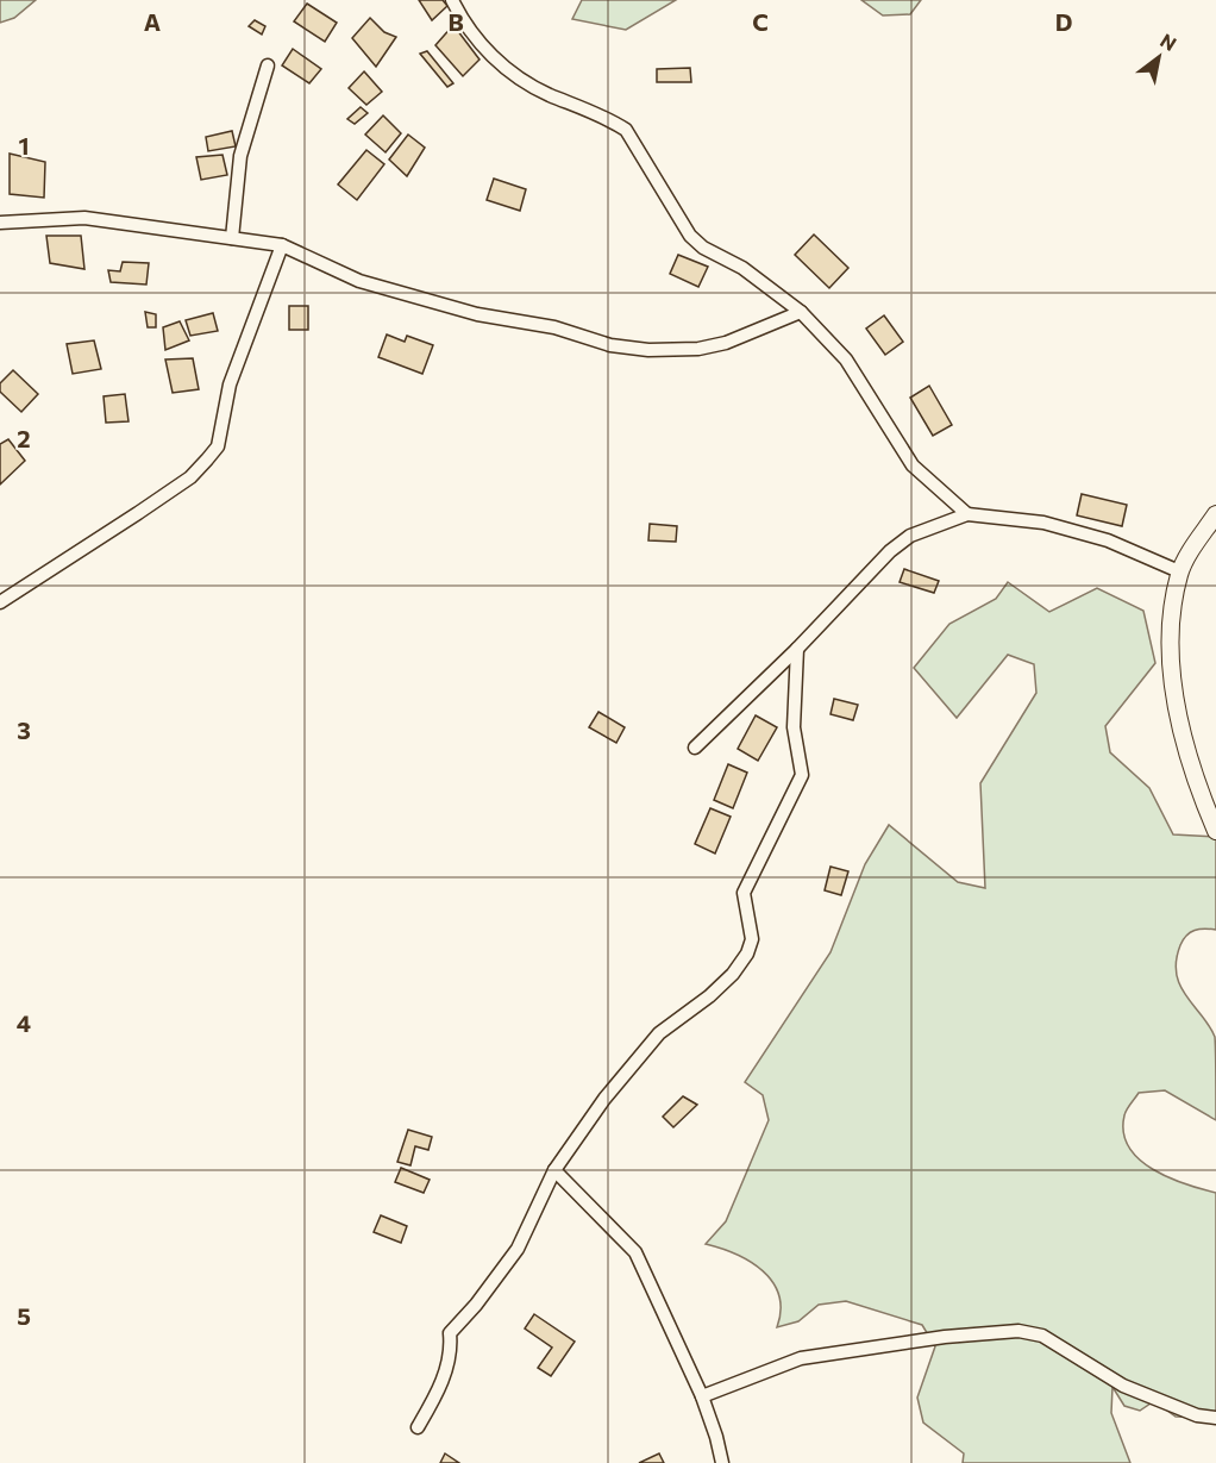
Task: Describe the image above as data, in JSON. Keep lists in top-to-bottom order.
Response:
{
  "north": "top right",
  "grid": {
    "columns": [
      "A",
      "B",
      "C",
      "D"
    ],
    "rows": [
      "1",
      "2",
      "3",
      "4",
      "5"
    ]
  }
}
